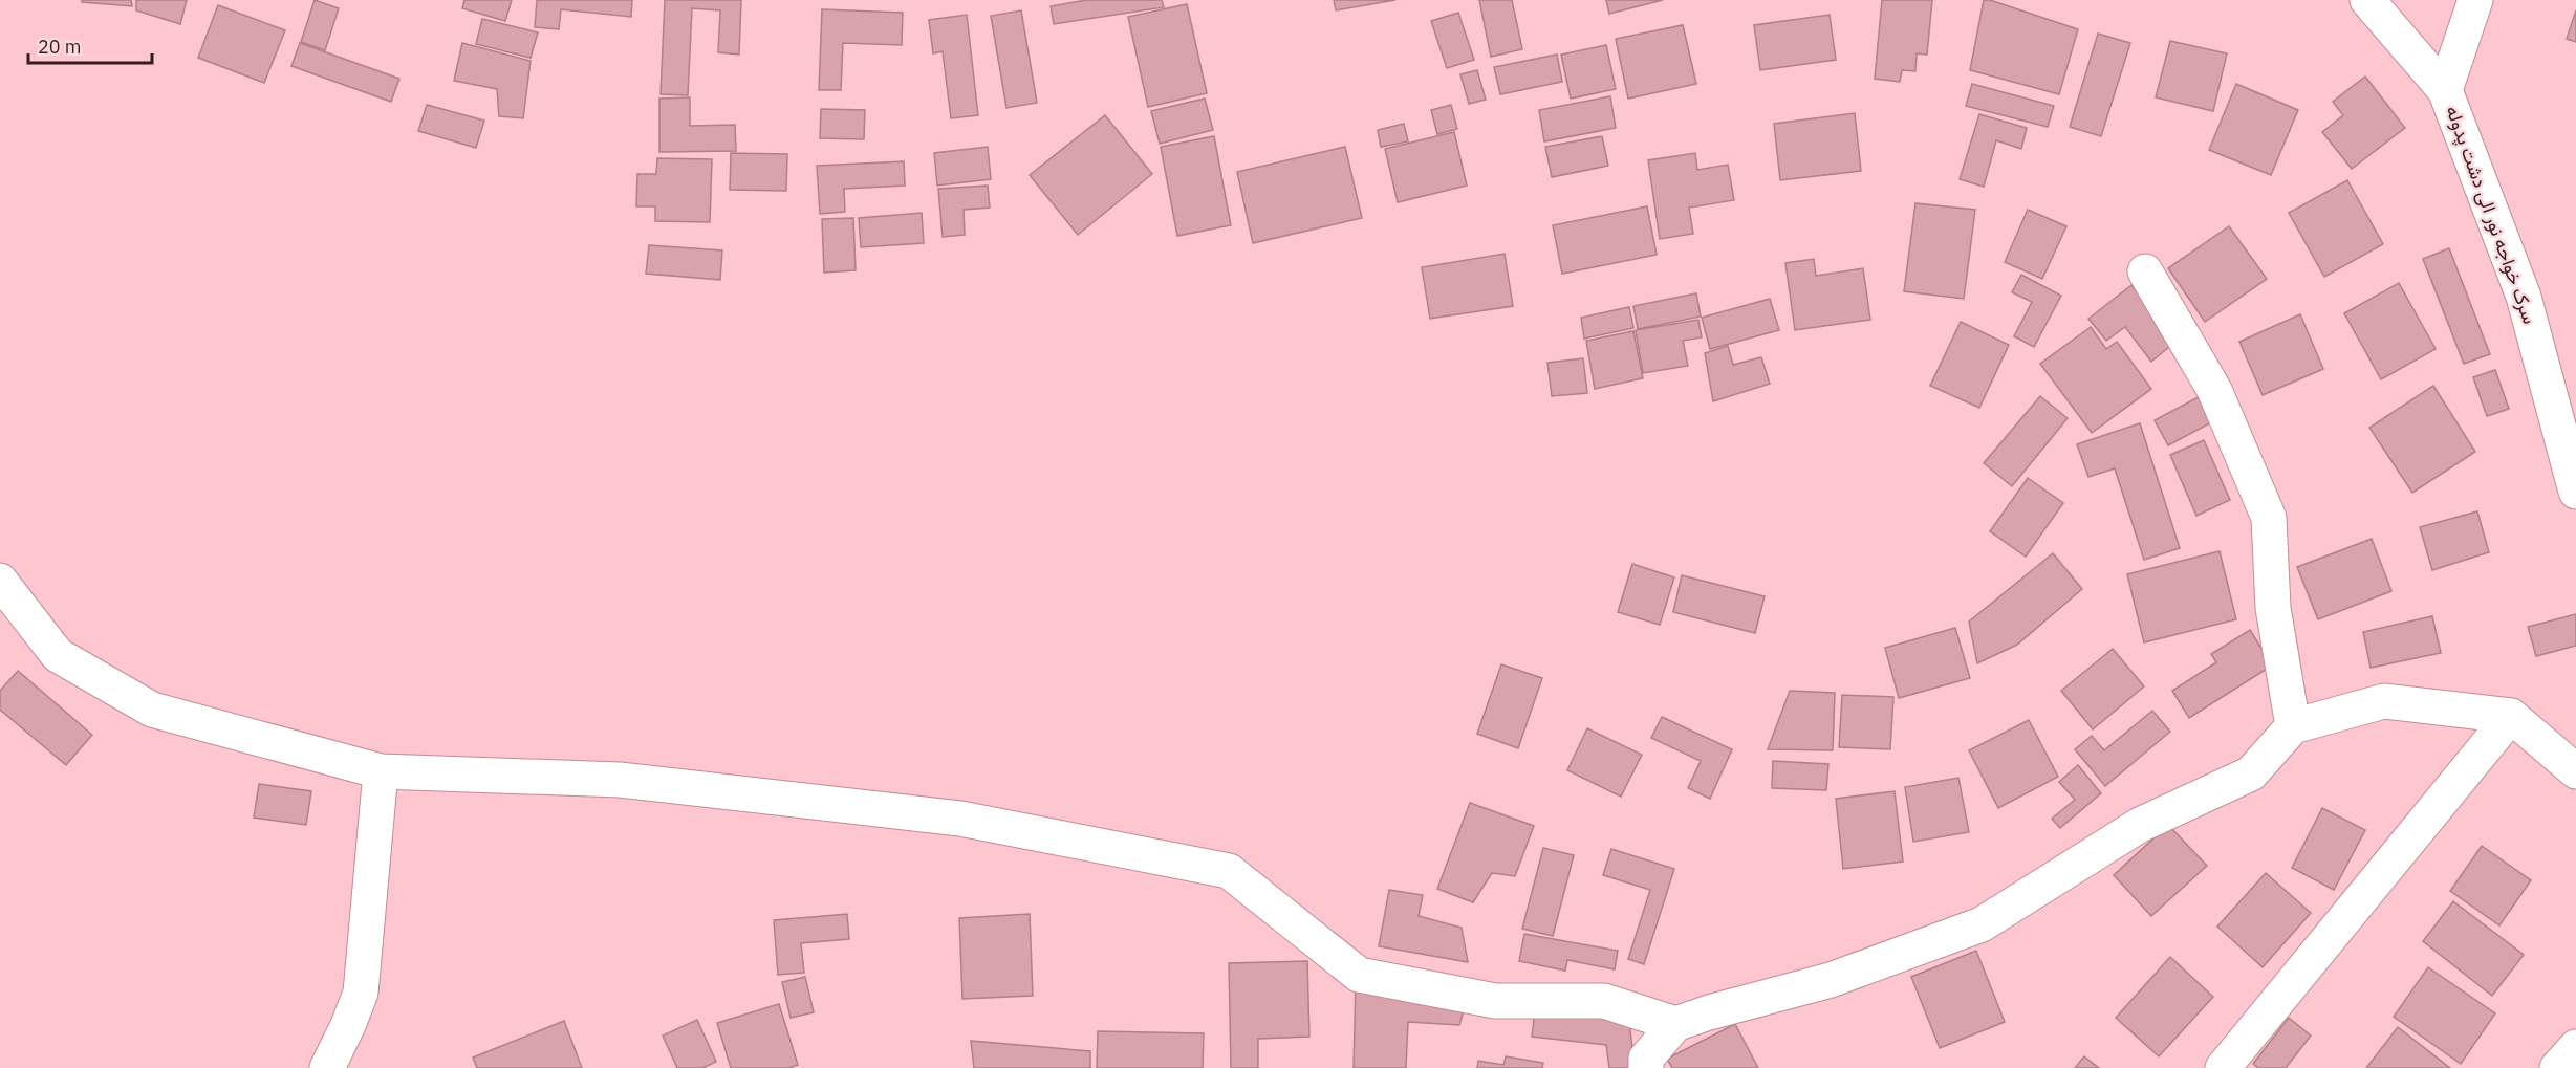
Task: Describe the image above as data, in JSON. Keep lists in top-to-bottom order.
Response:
{
  "streets": {
    "street": ["سرک خواجه نور الی دشت پدوله"]
  },
  "scale_bar": "20 m"
}
